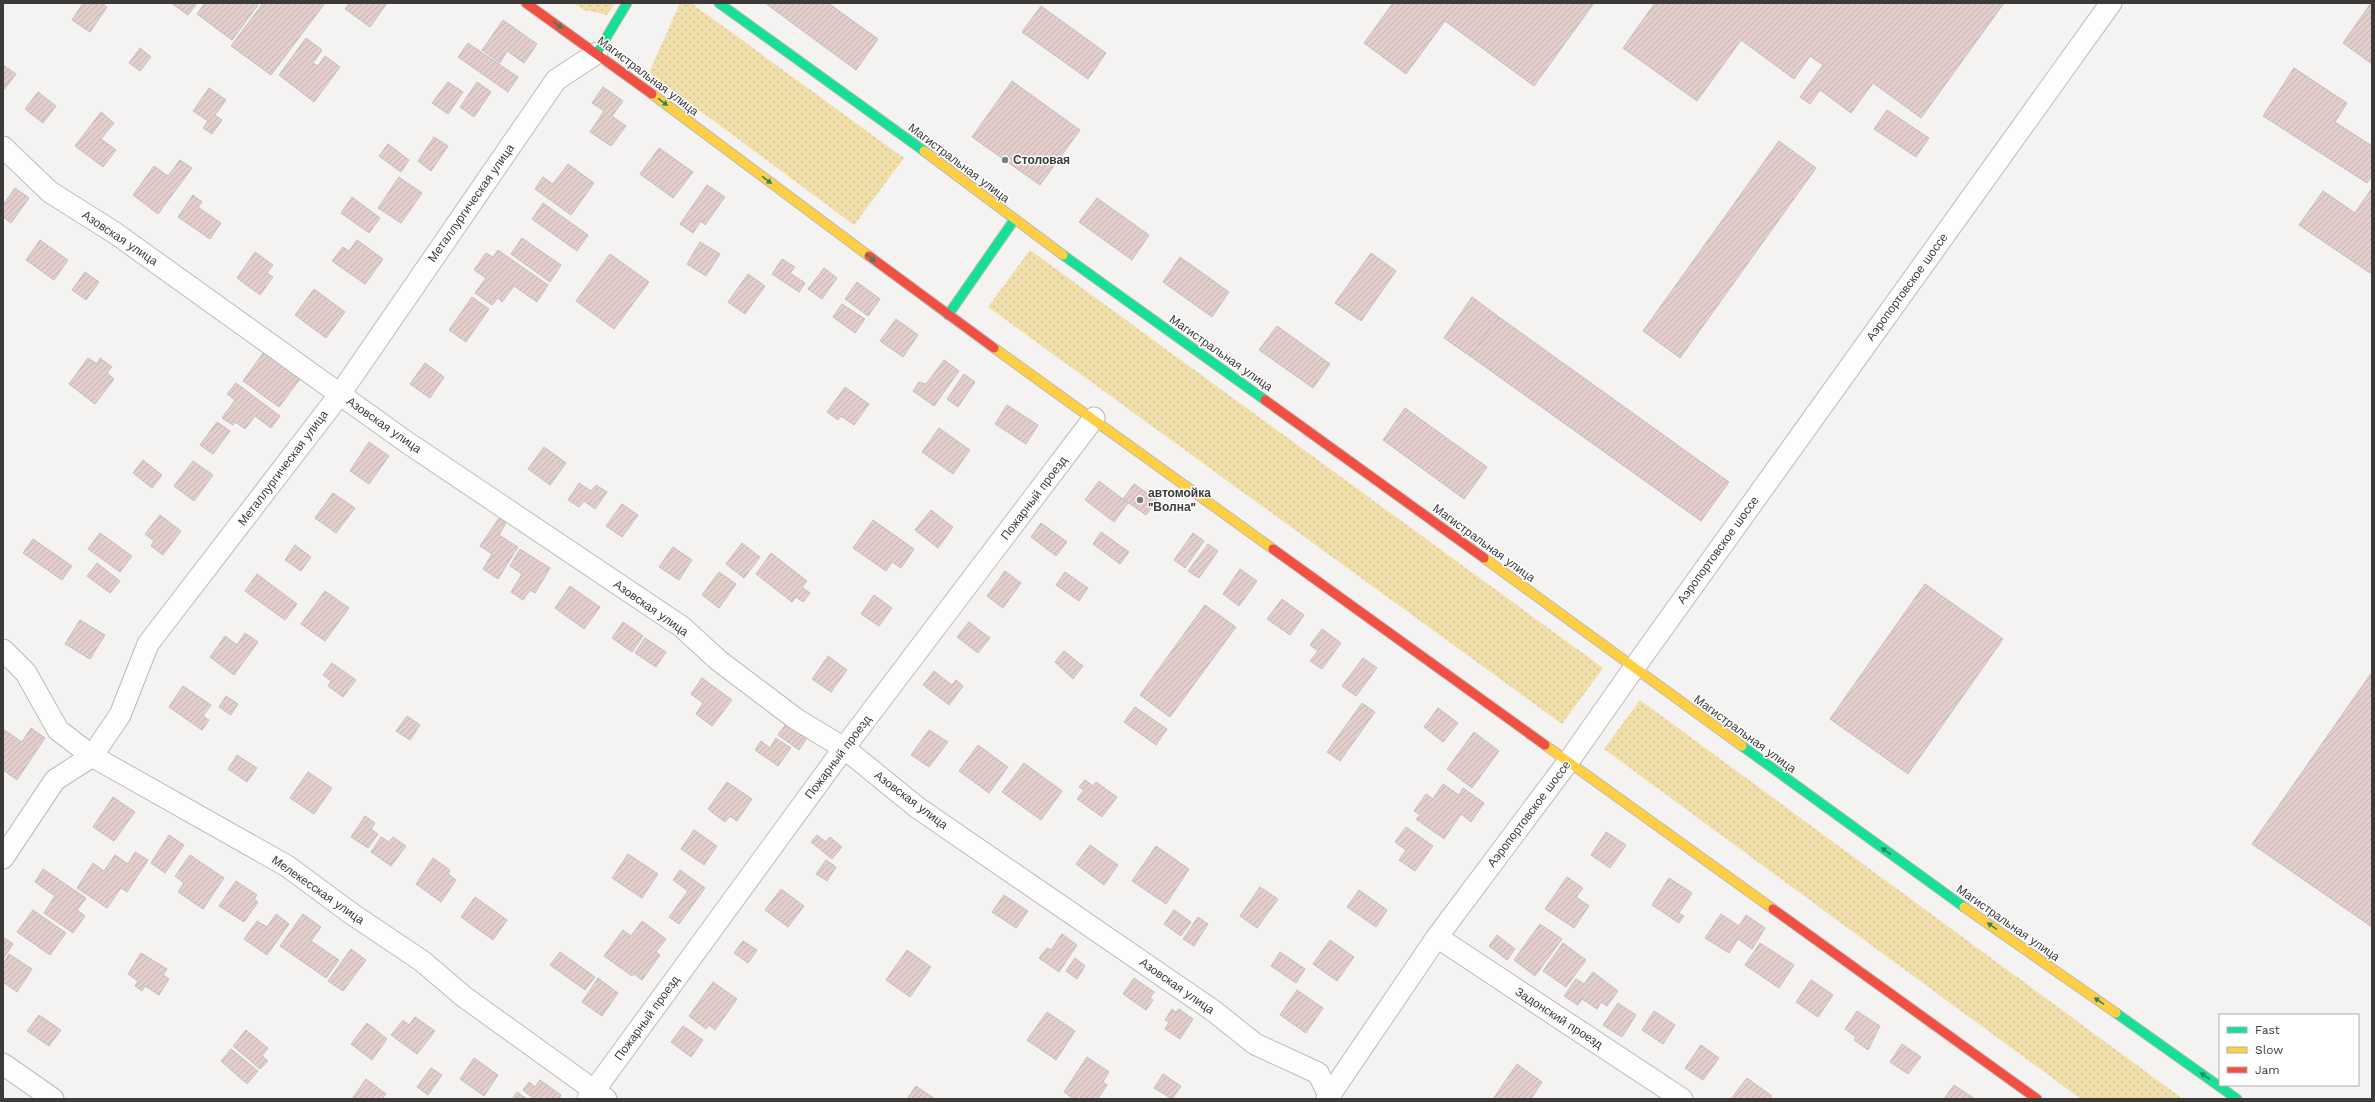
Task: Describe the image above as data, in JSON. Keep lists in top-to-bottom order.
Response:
{
  "streets": {
    "main road": ["Магистральная улица", "Металлургическая улица"],
    "street": [
      "Азовская улица",
      "Аэропортовское шоссе",
      "Пожарный проезд",
      "Мелекесская улица",
      "Задонский проезд"
    ]
  },
  "crossings": [
    ["Магистральная улица", "Металлургическая улица"],
    ["Магистральная улица", "Аэропортовское шоссе"],
    ["Магистральная улица", "Пожарный проезд"],
    ["Металлургическая улица", "Азовская улица"],
    ["Металлургическая улица", "Мелекесская улица"],
    ["Азовская улица", "Аэропортовское шоссе"],
    ["Азовская улица", "Пожарный проезд"],
    ["Аэропортовское шоссе", "Задонский проезд"],
    ["Пожарный проезд", "Мелекесская улица"]
  ],
  "places": ["Столовая", "автомойка \"Волна\""],
  "legend": ["Fast", "Slow", "Jam"]
}
